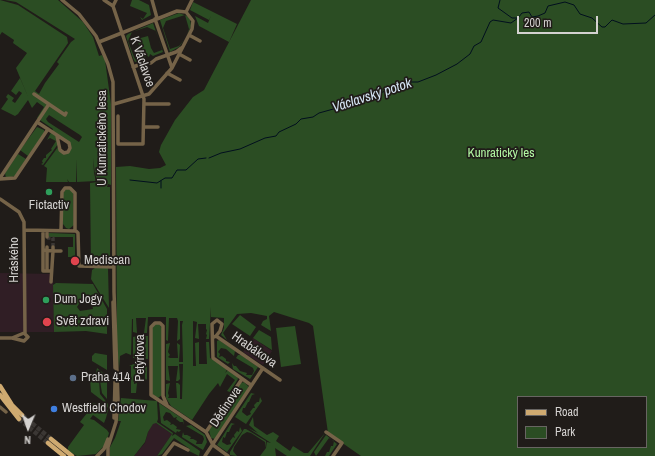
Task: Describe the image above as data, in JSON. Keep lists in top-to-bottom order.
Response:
{
  "streets": {
    "street": [
      "K Václavce",
      "U Kunratického lesa",
      "Hráského",
      "Hrabákova",
      "Petýrkova",
      "Dědinova"
    ]
  },
  "crossings": [
    ["Hrabákova", "Dědinova"],
    ["Petýrkova", "Dědinova"]
  ],
  "water": ["Václavský potok"],
  "parks": ["Kunratický les"],
  "places": [
    "Fictactiv",
    "Mediscan",
    "Dum Jogy",
    "Svēt zdravi",
    "Praha 414",
    "Westfield Chodov"
  ],
  "legend": ["Road", "Park"],
  "scale_bar": "200 m",
  "north": "bottom"
}
